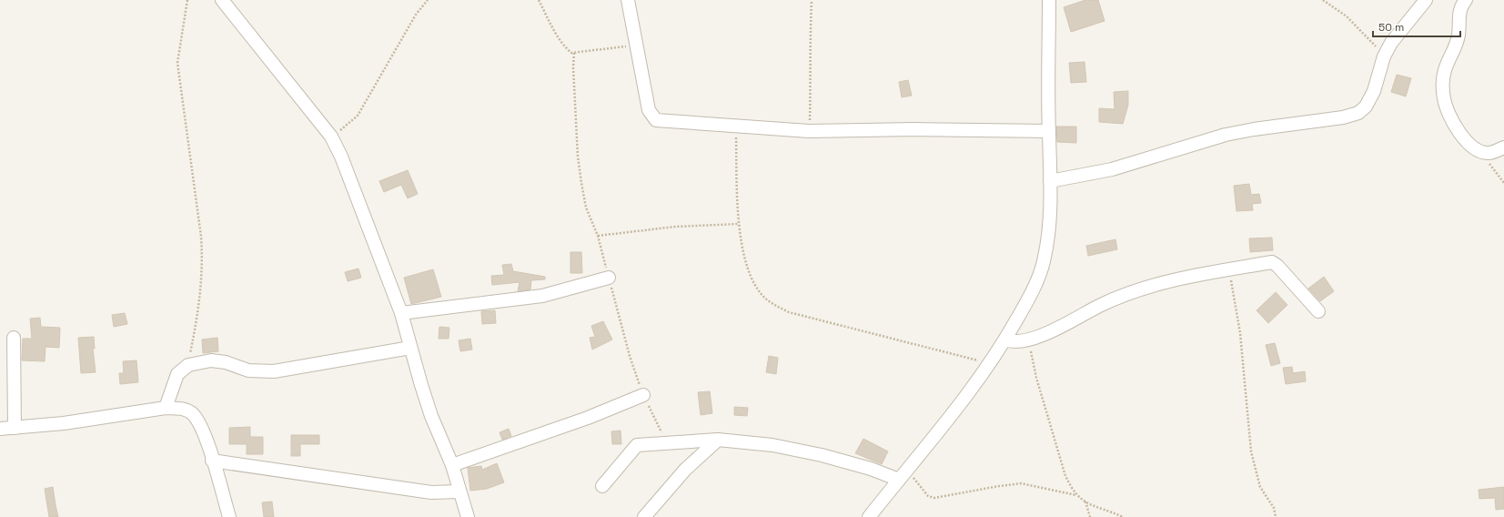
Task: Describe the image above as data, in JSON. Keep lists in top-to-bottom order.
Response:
{
  "scale_bar": "50 m"
}
